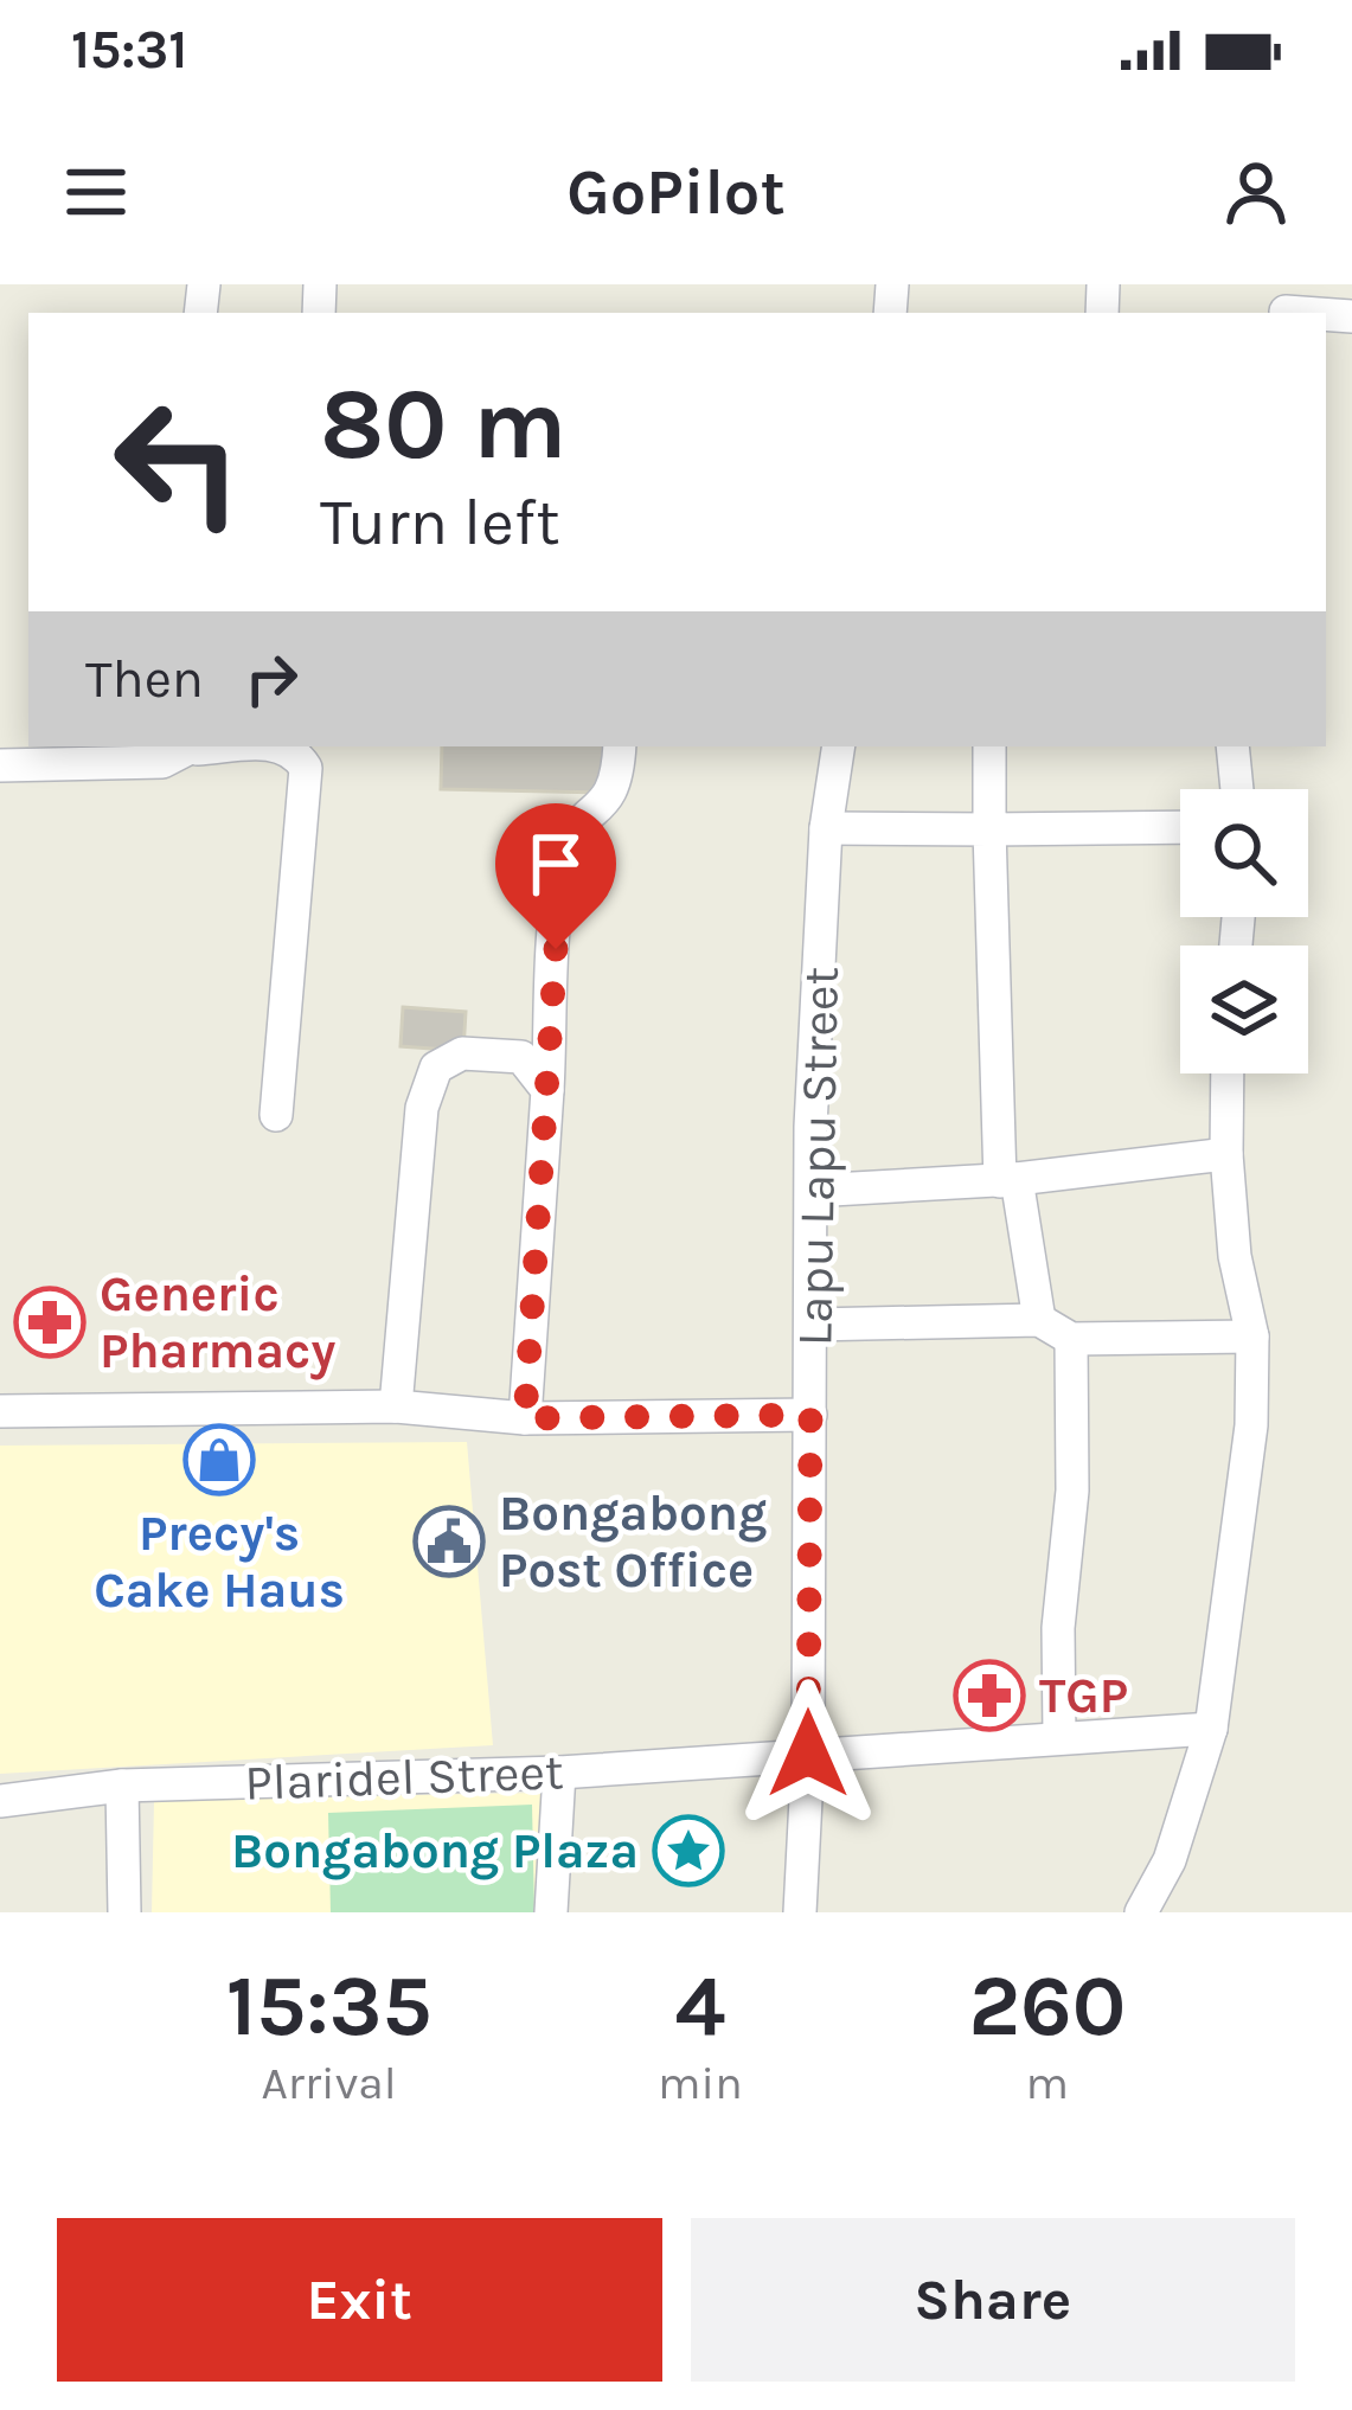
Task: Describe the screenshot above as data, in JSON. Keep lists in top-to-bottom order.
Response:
{
  "streets": {
    "street": ["Lapu Lapu Street", "Plaridel Street"]
  },
  "crossings": [
    ["Lapu Lapu Street", "Plaridel Street"]
  ],
  "places": {
    "pharmacy": ["Generic Pharmacy", "TGP"],
    "shop": ["Precy's Cake Haus"],
    "public building": ["Bongabong Post Office"],
    "place": ["Bongabong Plaza"]
  },
  "page": {
    "status": "15:31",
    "header": "GoPilot",
    "turn": ["80 m", "Turn left"],
    "then": "Then",
    "eta": [
      "15:35",
      "Arrival",
      "4",
      "min",
      "260",
      "m"
    ],
    "buttons": ["Exit", "Share"]
  }
}
